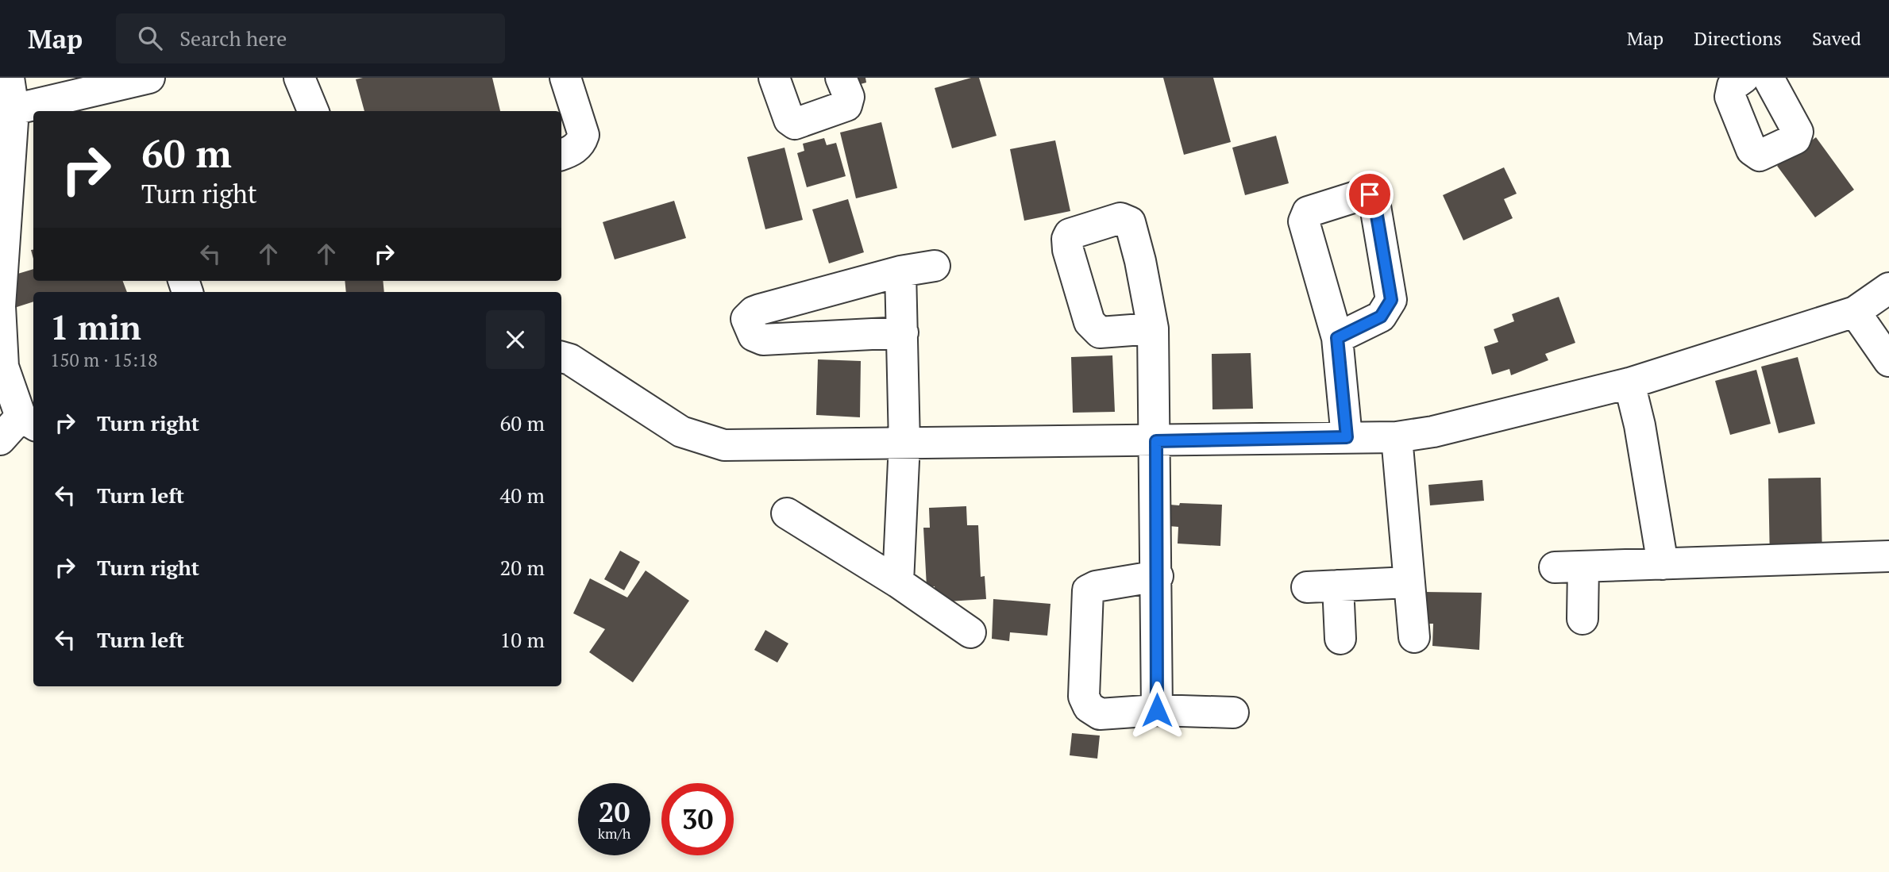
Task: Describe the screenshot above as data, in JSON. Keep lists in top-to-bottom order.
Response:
{
  "page": {
    "header": "Map",
    "search": "Search here",
    "nav": ["Map", "Directions", "Saved"],
    "turn": ["60 m", "Turn right"],
    "heading": ["1 min", "150 m · 15:18"],
    "list": [
      {
        "name": "Turn right",
        "value": "60 m"
      },
      {
        "name": "Turn left",
        "value": "40 m"
      },
      {
        "name": "Turn right",
        "value": "20 m"
      },
      {
        "name": "Turn left",
        "value": "10 m"
      }
    ],
    "speed": "20 km/h",
    "limit": "30"
  }
}
